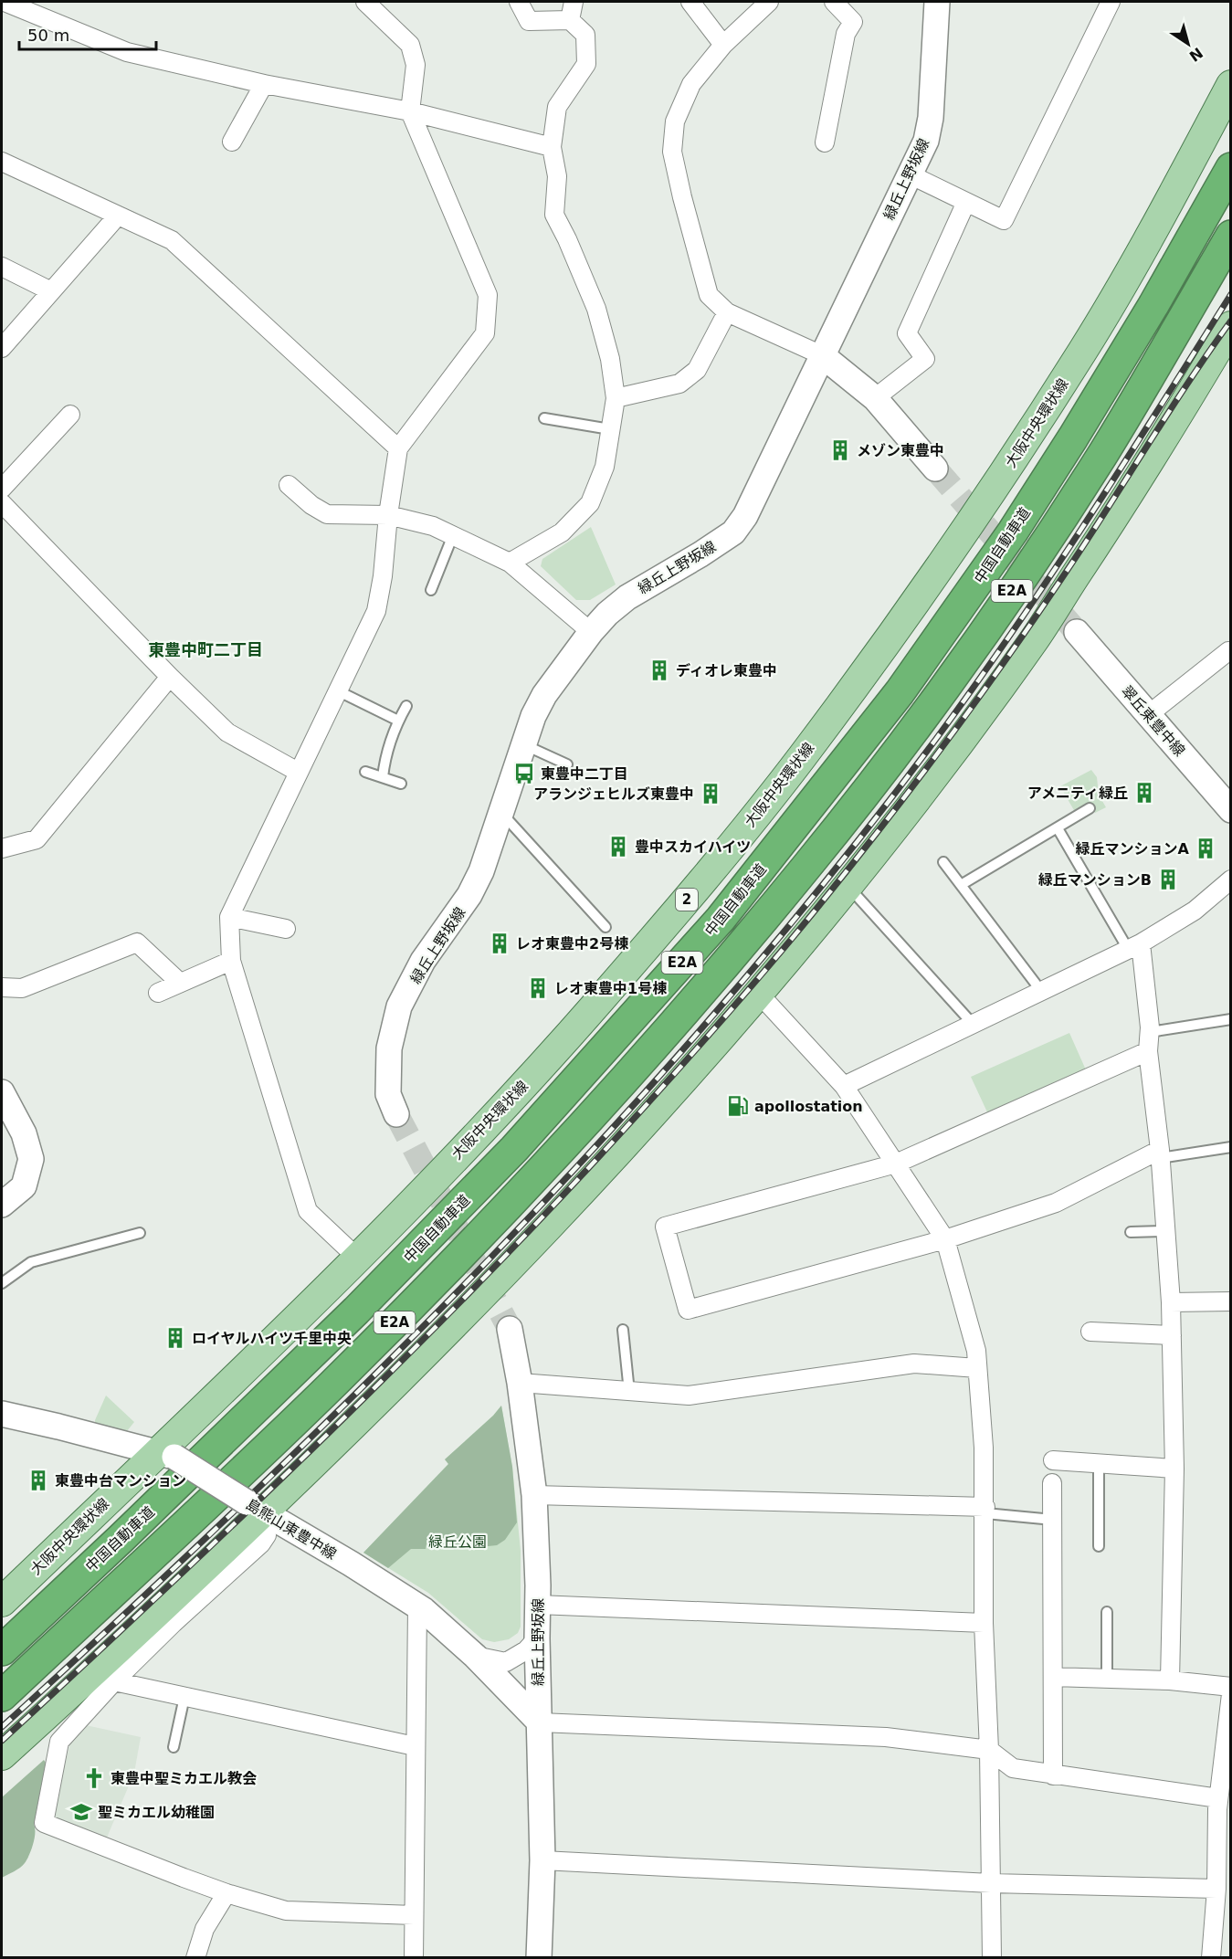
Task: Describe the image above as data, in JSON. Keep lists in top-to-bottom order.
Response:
{
  "streets": {
    "highway": ["中国自動車道", "E2A"],
    "main road": ["大阪中央環状線", "2"],
    "street": ["緑丘上野坂線", "翠丘東豊中線", "島熊山東豊中線"]
  },
  "crossings": [
    ["緑丘上野坂線", "島熊山東豊中線"],
    ["大阪中央環状線", "島熊山東豊中線"]
  ],
  "districts": ["東豊中町二丁目"],
  "parks": ["緑丘公園"],
  "places": {
    "building": [
      "メゾン東豊中",
      "ディオレ東豊中",
      "アメニティ緑丘",
      "アランジェヒルズ東豊中",
      "豊中スカイハイツ",
      "緑丘マンションA",
      "緑丘マンションB",
      "レオ東豊中2号棟",
      "レオ東豊中1号棟",
      "ロイヤルハイツ千里中央",
      "東豊中台マンション"
    ],
    "bus stop": ["東豊中二丁目"],
    "fuel station": ["apollostation"],
    "church": ["東豊中聖ミカエル教会"],
    "school or university": ["聖ミカエル幼稚園"]
  },
  "scale_bar": "50 m",
  "north": "bottom right"
}
